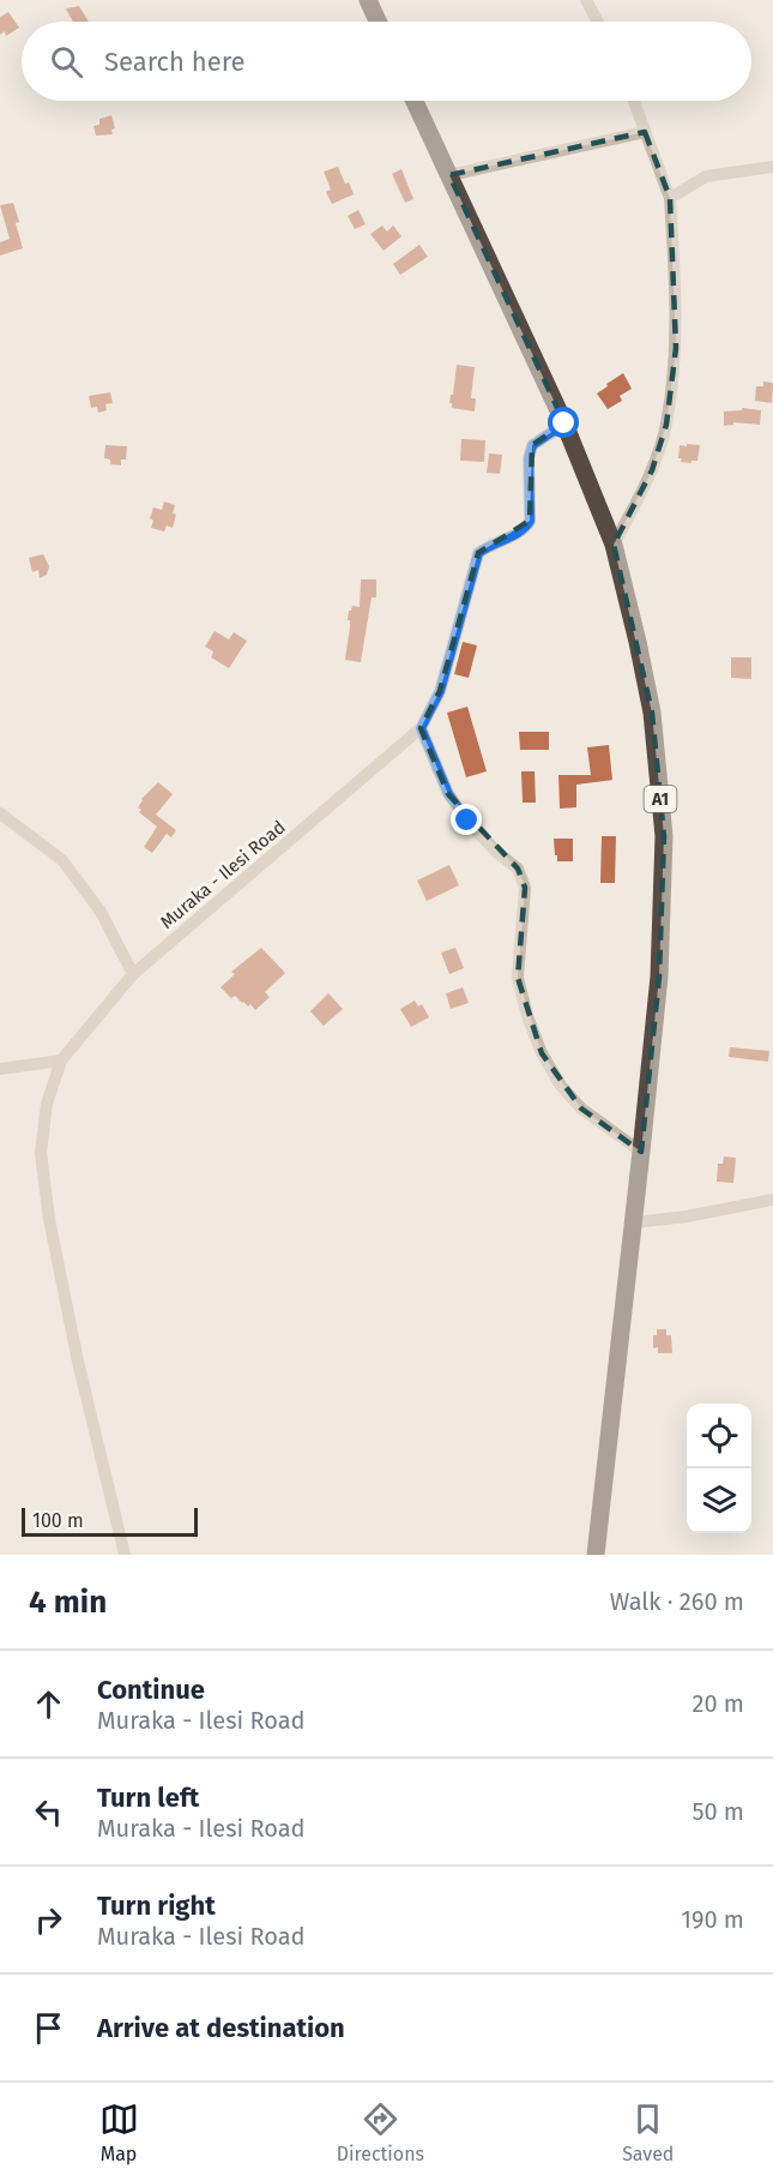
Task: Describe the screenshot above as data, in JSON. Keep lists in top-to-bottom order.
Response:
{
  "streets": {
    "highway": ["A1"],
    "street": ["Muraka - Ilesi Road"]
  },
  "crossings": [
    ["A1", "Muraka - Ilesi Road"]
  ],
  "scale_bar": "100 m",
  "page": {
    "search": "Search here",
    "scale": "100 m",
    "heading": ["4 min", "Walk · 260 m"],
    "list": [
      ["Continue", "Muraka - Ilesi Road", "20 m"],
      ["Turn left", "Muraka - Ilesi Road", "50 m"],
      ["Turn right", "Muraka - Ilesi Road", "190 m"],
      "Arrive at destination"
    ],
    "nav": ["Map", "Directions", "Saved"]
  }
}
